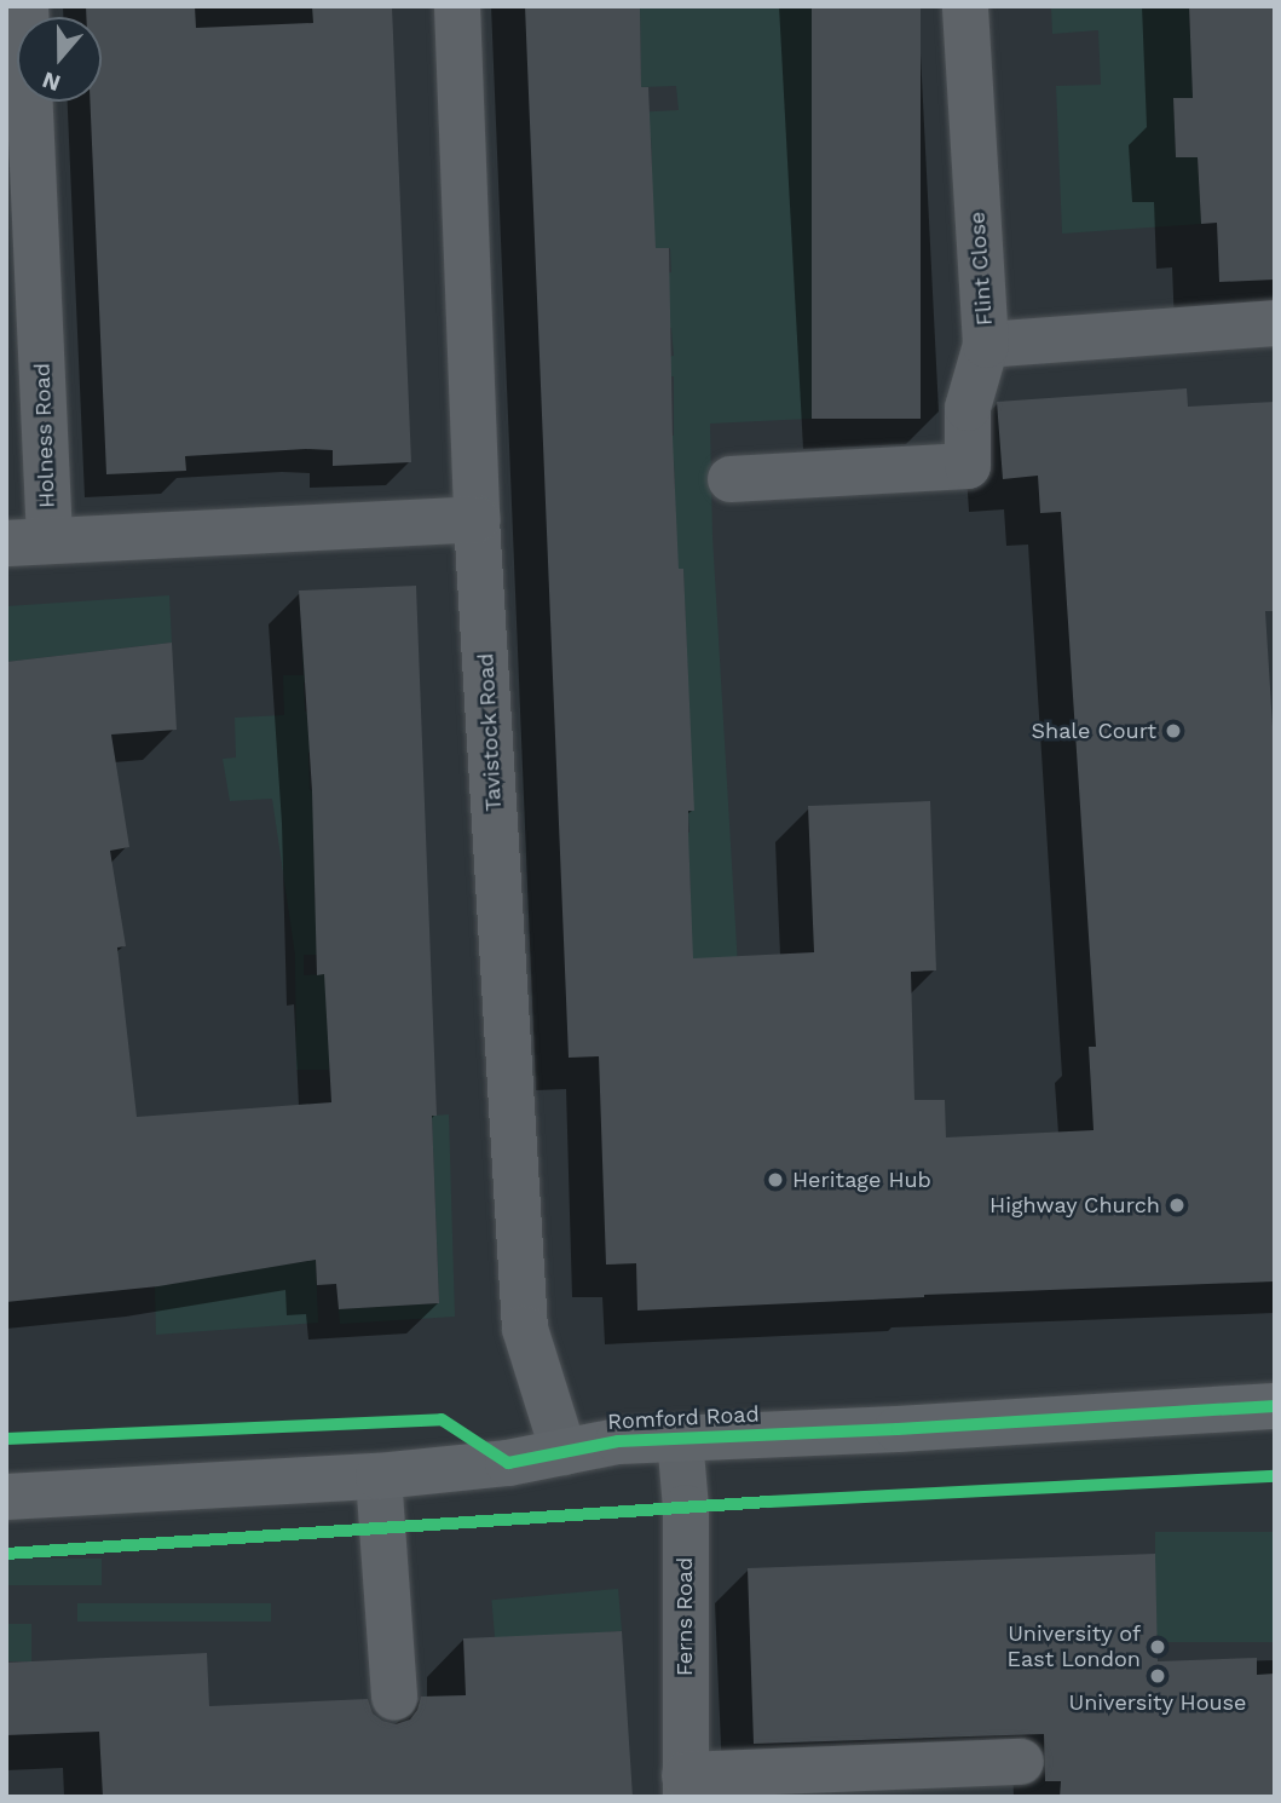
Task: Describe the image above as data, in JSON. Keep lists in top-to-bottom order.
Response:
{
  "streets": {
    "main road": ["Romford Road"],
    "street": [
      "Flint Close",
      "Holness Road",
      "Tavistock Road",
      "Ferns Road"
    ]
  },
  "crossings": [
    ["Holness Road", "Tavistock Road"],
    ["Tavistock Road", "Romford Road"],
    ["Romford Road", "Ferns Road"]
  ],
  "places": [
    "Shale Court",
    "Heritage Hub",
    "Highway Church",
    "University of East London",
    "University House"
  ],
  "north": "bottom"
}
